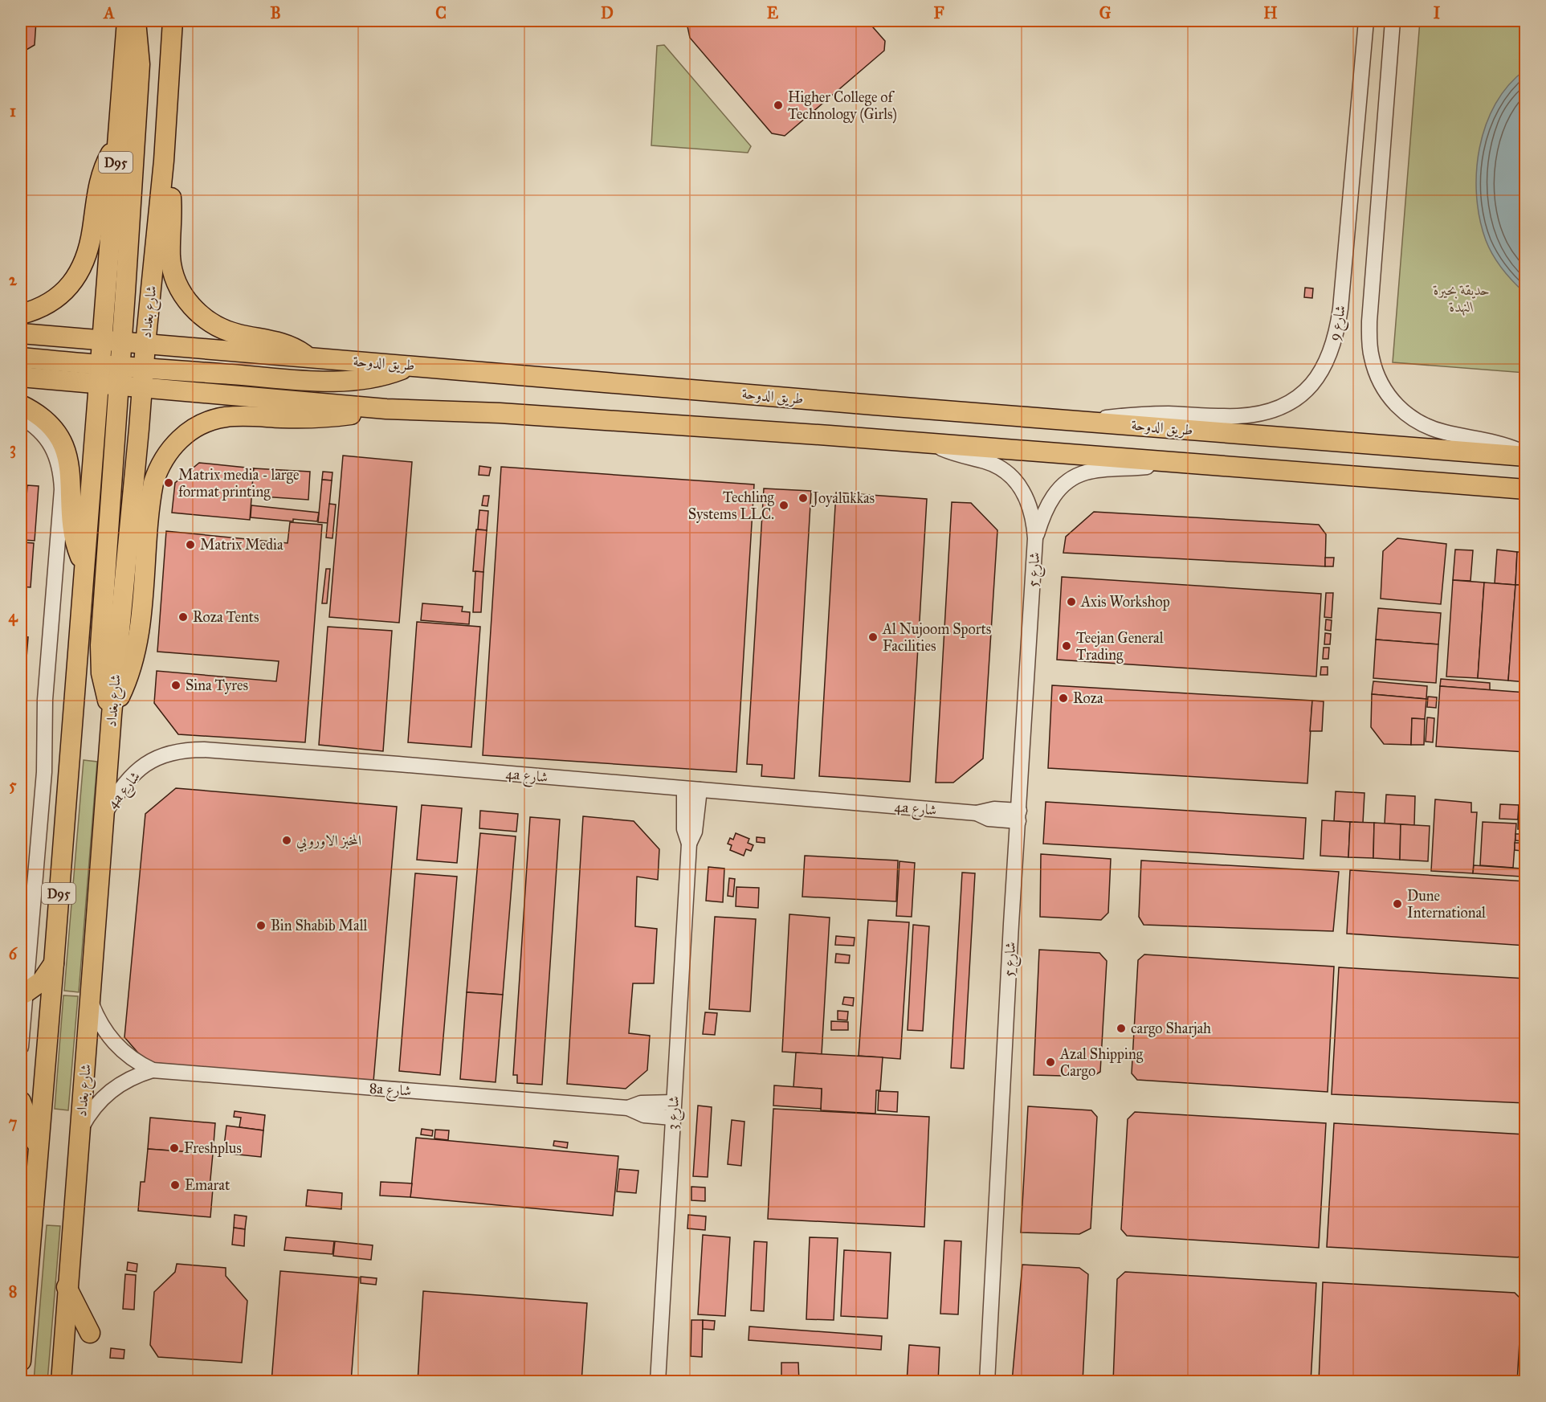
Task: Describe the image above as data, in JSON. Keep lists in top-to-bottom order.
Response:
{
  "streets": {
    "main road": ["D95", "شارع بغداد", "طريق الدوحة"],
    "street": [
      "شارع 9",
      "شارع 5",
      "4a شارع",
      "8a شارع",
      "شارع 3"
    ]
  },
  "crossings": [
    ["D95", "طريق الدوحة"],
    ["شارع بغداد", "طريق الدوحة"],
    ["شارع بغداد", "4a شارع"],
    ["شارع بغداد", "8a شارع"],
    ["شارع 9", "طريق الدوحة"],
    ["شارع 5", "4a شارع"],
    ["4a شارع", "شارع 3"],
    ["8a شارع", "شارع 3"]
  ],
  "parks": ["حديقة بحيرة النهدة"],
  "places": [
    "Higher College of Technology (Girls)",
    "Matrix media - large format printing",
    "Joyalukkas",
    "Techling Systems LLC.",
    "Matrix Media",
    "Axis Workshop",
    "Roza Tents",
    "Al Nujoom Sports Facilities",
    "Teejan General Trading",
    "Sina Tyres",
    "Roza",
    "المخبز الاوروبي",
    "Dune International",
    "Bin Shabib Mall",
    "cargo Sharjah",
    "Azal Shipping Cargo",
    "Freshplus",
    "Emarat"
  ],
  "grid": {
    "columns": [
      "A",
      "B",
      "C",
      "D",
      "E",
      "F",
      "G",
      "H",
      "I"
    ],
    "rows": [
      "1",
      "2",
      "3",
      "4",
      "5",
      "6",
      "7",
      "8"
    ]
  }
}
